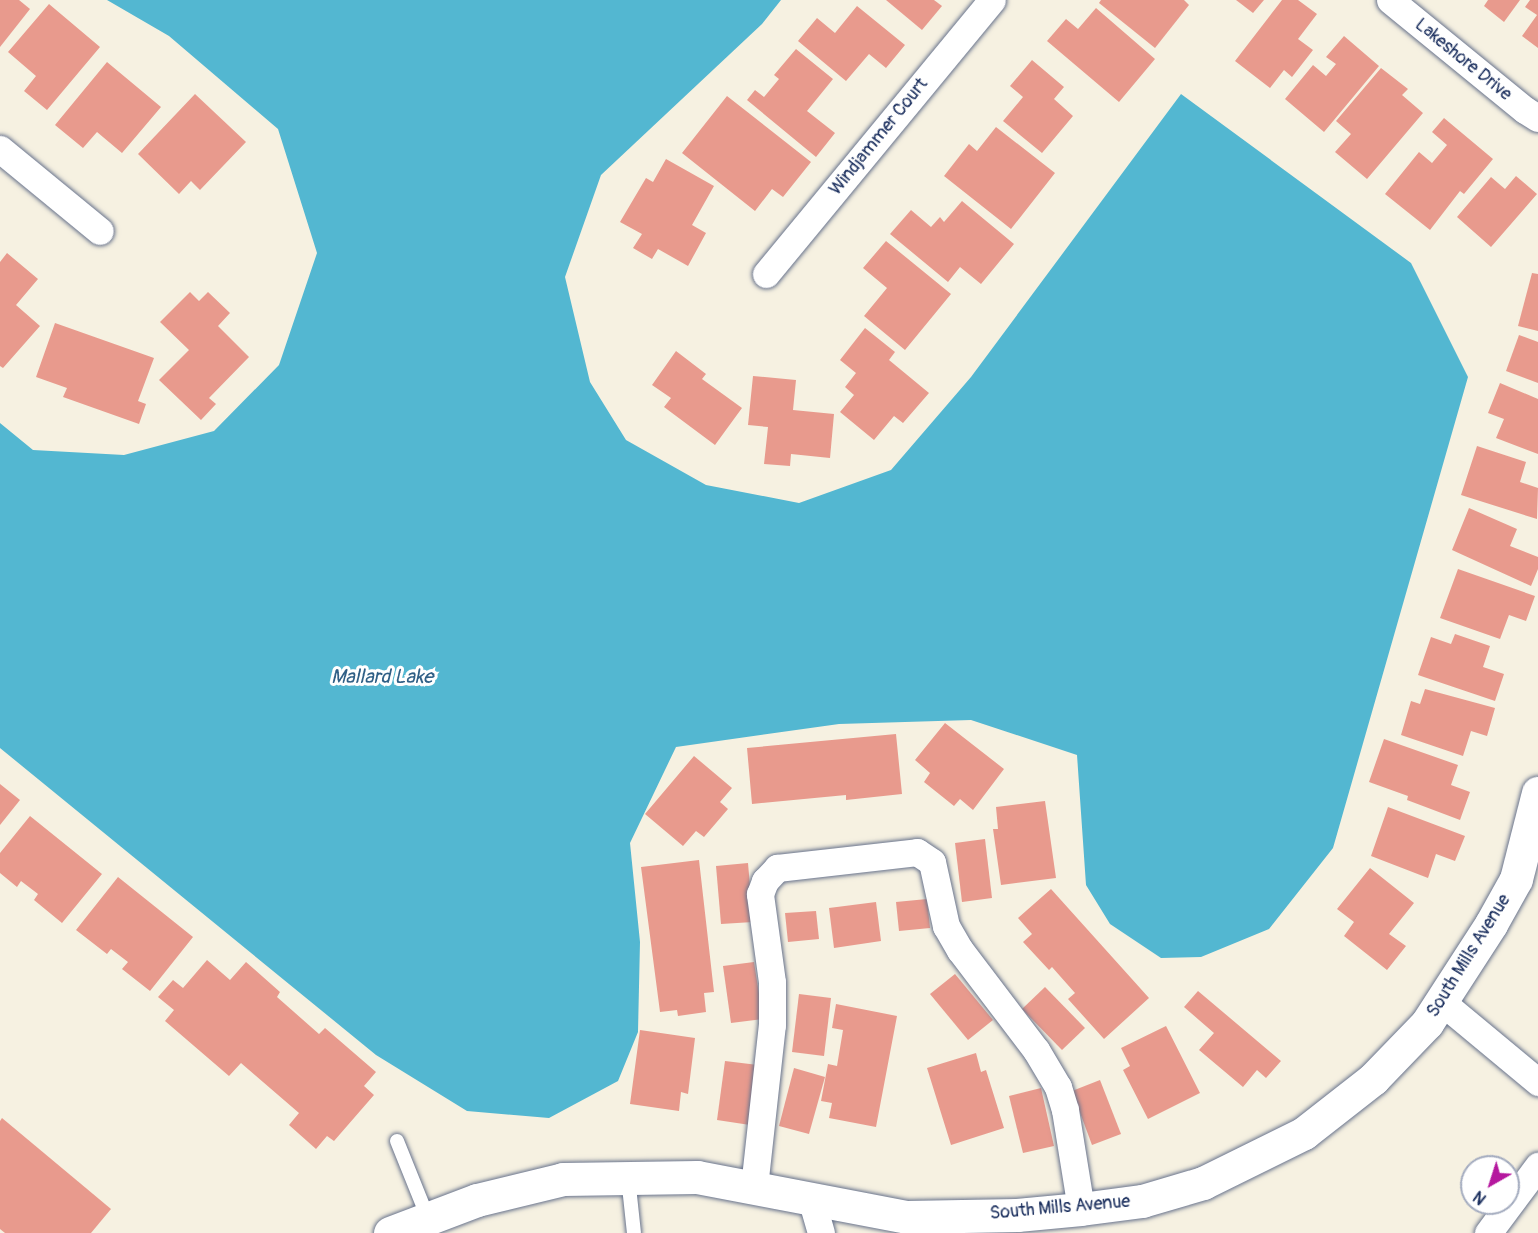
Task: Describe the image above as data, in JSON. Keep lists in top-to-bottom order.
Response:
{
  "streets": {
    "street": ["Lakeshore Drive", "Windjammer Court", "South Mills Avenue"]
  },
  "water": ["Mallard Lake"],
  "north": "bottom left"
}
